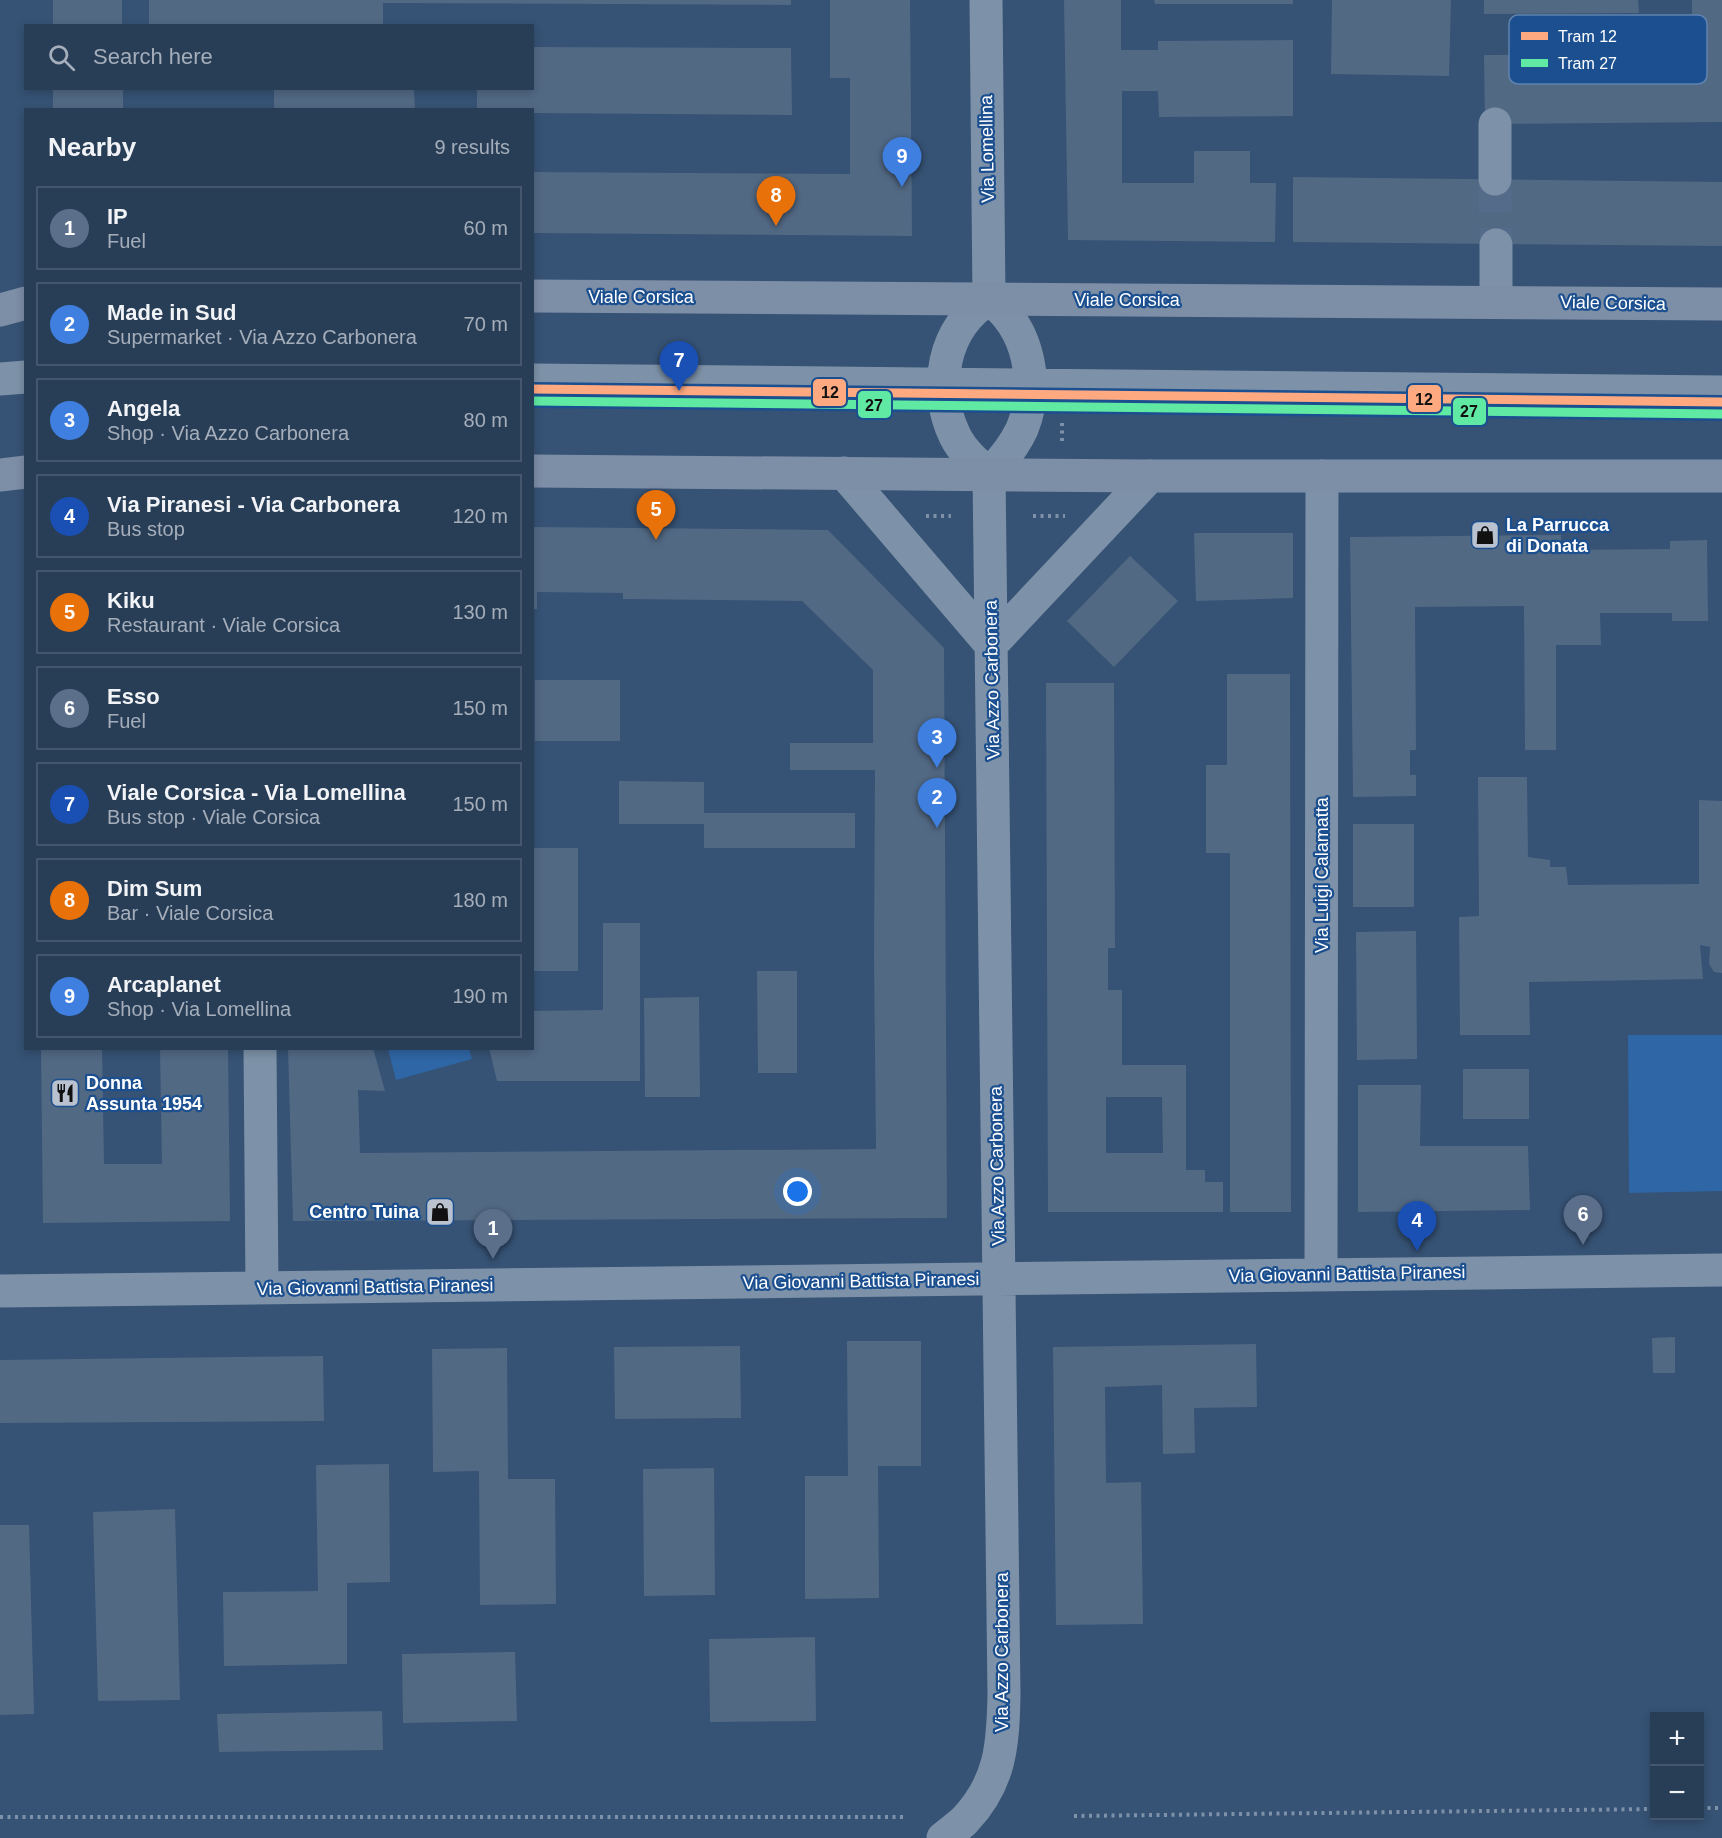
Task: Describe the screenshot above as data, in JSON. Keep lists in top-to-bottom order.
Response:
{
  "streets": {
    "main road": ["Viale Corsica"],
    "street": [
      "Via Lomellina",
      "Via Azzo Carbonera",
      "Via Luigi Calamatta",
      "Via Giovanni Battista Piranesi"
    ]
  },
  "crossings": [
    ["Via Lomellina", "Viale Corsica"],
    ["Via Azzo Carbonera", "Via Giovanni Battista Piranesi"],
    ["Via Luigi Calamatta", "Via Giovanni Battista Piranesi"]
  ],
  "places": {
    "shop": ["La Parrucca di Donata", "Centro Tuina"],
    "restaurant": ["Donna Assunta 1954"]
  },
  "lines": ["tram line 12", "tram line 27"],
  "legend": ["Tram 12", "Tram 27"],
  "page": {
    "search": "Search here",
    "heading": ["Nearby", "9 results"],
    "pins": [
      "9",
      "8",
      "7",
      "5",
      "3",
      "2",
      "6",
      "4",
      "1"
    ],
    "list": [
      {
        "mark": "1",
        "name": "IP",
        "note": "Fuel",
        "value": "60 m"
      },
      {
        "mark": "2",
        "name": "Made in Sud",
        "note": "Supermarket · Via Azzo Carbonera",
        "value": "70 m"
      },
      {
        "mark": "3",
        "name": "Angela",
        "note": "Shop · Via Azzo Carbonera",
        "value": "80 m"
      },
      {
        "mark": "4",
        "name": "Via Piranesi - Via Carbonera",
        "note": "Bus stop",
        "value": "120 m"
      },
      {
        "mark": "5",
        "name": "Kiku",
        "note": "Restaurant · Viale Corsica",
        "value": "130 m"
      },
      {
        "mark": "6",
        "name": "Esso",
        "note": "Fuel",
        "value": "150 m"
      },
      {
        "mark": "7",
        "name": "Viale Corsica - Via Lomellina",
        "note": "Bus stop · Viale Corsica",
        "value": "150 m"
      },
      {
        "mark": "8",
        "name": "Dim Sum",
        "note": "Bar · Viale Corsica",
        "value": "180 m"
      },
      {
        "mark": "9",
        "name": "Arcaplanet",
        "note": "Shop · Via Lomellina",
        "value": "190 m"
      }
    ],
    "map_buttons": ["+", "−"]
  }
}
